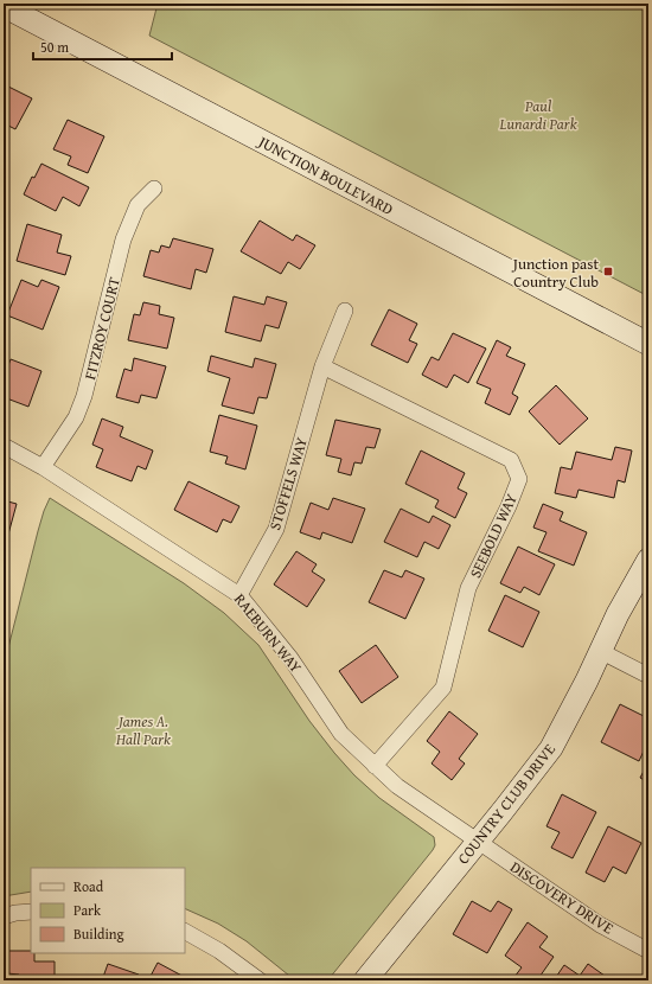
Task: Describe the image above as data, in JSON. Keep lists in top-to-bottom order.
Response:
{
  "streets": {
    "main road": ["JUNCTION BOULEVARD", "COUNTRY CLUB DRIVE"],
    "street": [
      "FITZROY COURT",
      "STOFFELS WAY",
      "SEEBOLD WAY",
      "RAEBURN WAY",
      "DISCOVERY DRIVE"
    ]
  },
  "crossings": [
    ["FITZROY COURT", "RAEBURN WAY"],
    ["STOFFELS WAY", "SEEBOLD WAY"],
    ["STOFFELS WAY", "RAEBURN WAY"],
    ["SEEBOLD WAY", "RAEBURN WAY"],
    ["RAEBURN WAY", "COUNTRY CLUB DRIVE"],
    ["RAEBURN WAY", "DISCOVERY DRIVE"],
    ["COUNTRY CLUB DRIVE", "DISCOVERY DRIVE"]
  ],
  "parks": ["Paul Lunardi Park", "James A. Hall Park"],
  "places": {
    "transit": ["Junction past Country Club"]
  },
  "legend": ["Road", "Park", "Building"],
  "scale_bar": "50 m"
}
